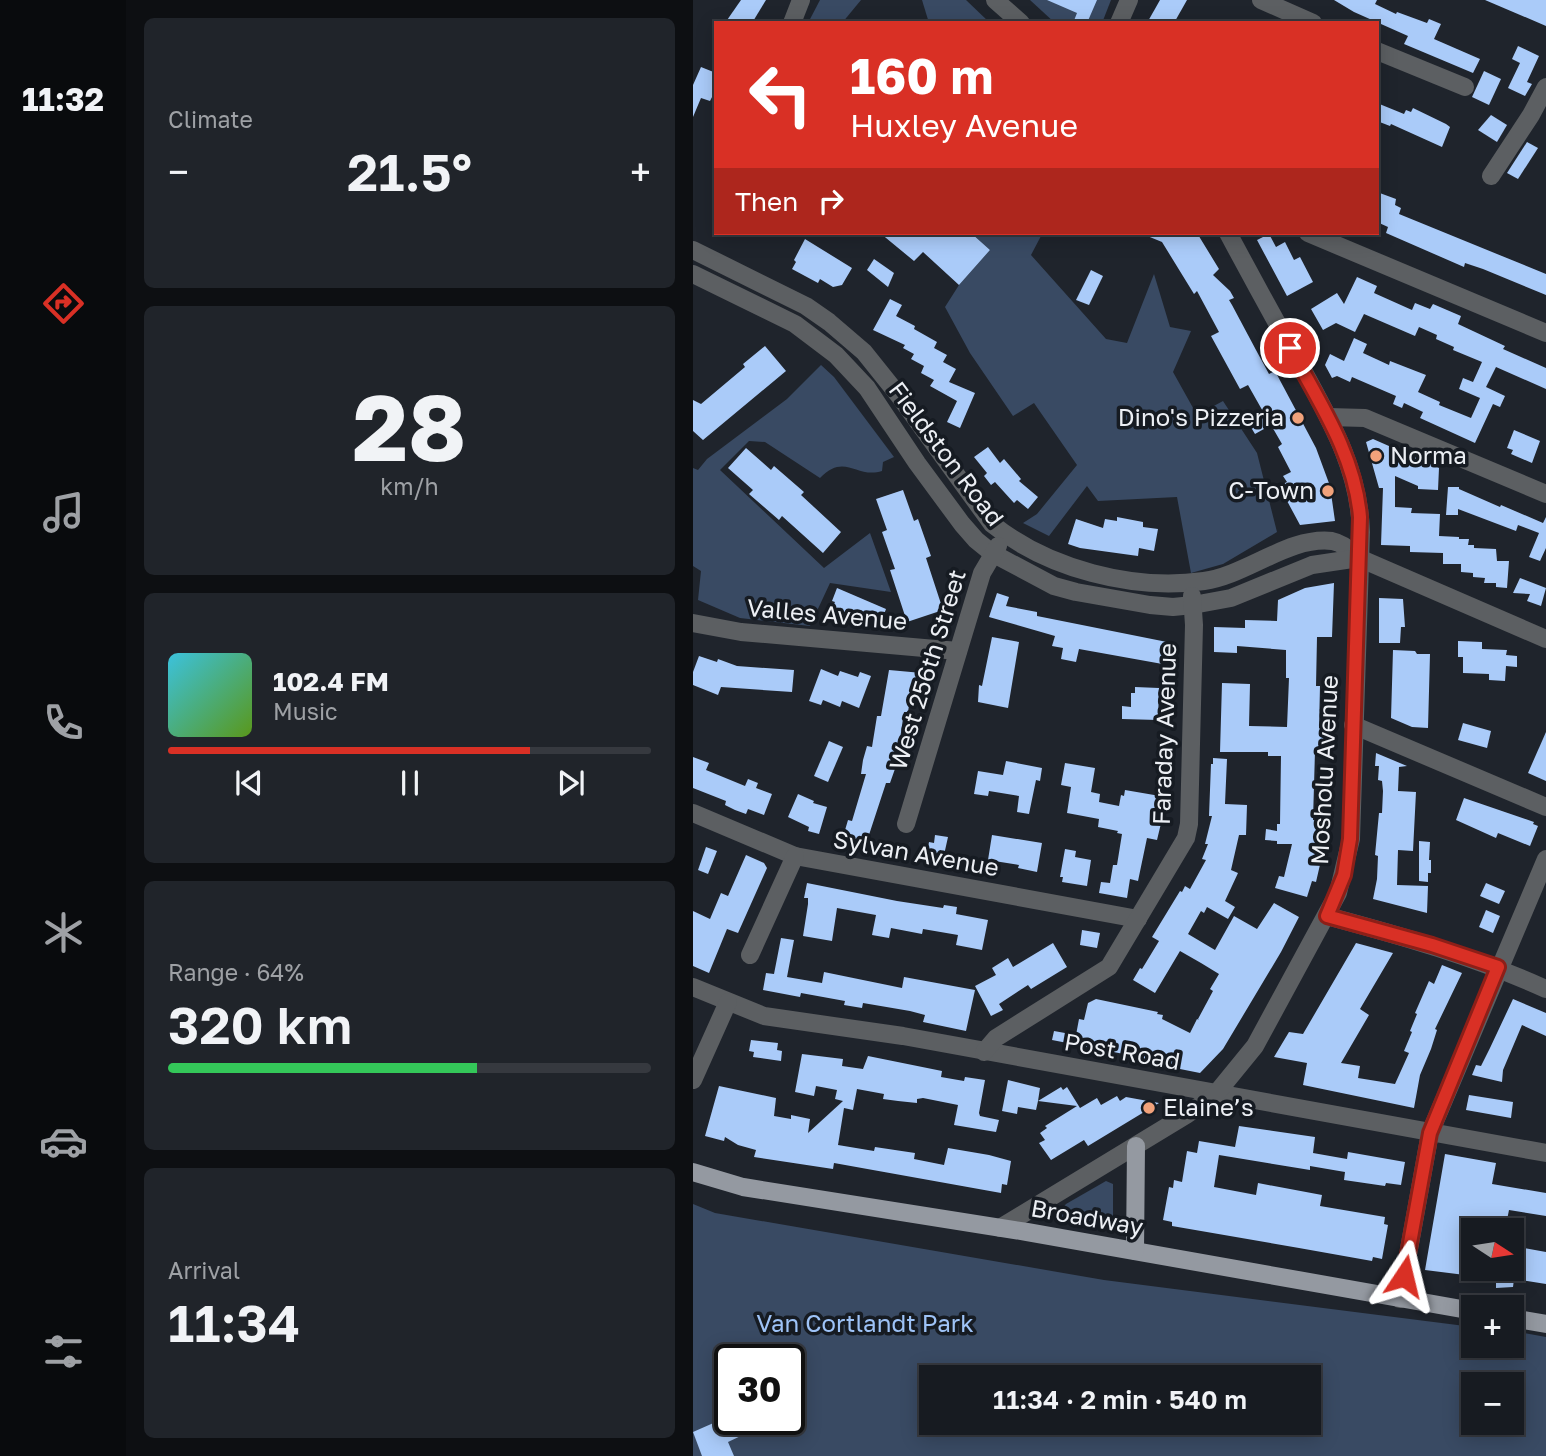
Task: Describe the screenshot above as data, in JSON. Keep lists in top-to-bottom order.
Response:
{
  "streets": {
    "main road": ["Broadway"],
    "street": [
      "Fieldston Road",
      "Valles Avenue",
      "West 256th Street",
      "Faraday Avenue",
      "Mosholu Avenue",
      "Sylvan Avenue",
      "Post Road"
    ]
  },
  "crossings": [
    ["Fieldston Road", "West 256th Street"],
    ["Fieldston Road", "Faraday Avenue"],
    ["Fieldston Road", "Mosholu Avenue"],
    ["Valles Avenue", "West 256th Street"],
    ["Faraday Avenue", "Sylvan Avenue"],
    ["Faraday Avenue", "Post Road"],
    ["Mosholu Avenue", "Post Road"],
    ["Mosholu Avenue", "Broadway"]
  ],
  "parks": ["Van Cortlandt Park"],
  "places": [
    "Dino's Pizzeria",
    "Norma",
    "C-Town",
    "Elaine’s"
  ],
  "north": "right",
  "page": {
    "tabs": "11:32",
    "tile": [
      "Climate",
      ["28", "km/h"],
      ["Range · 64%", "320 km"],
      ["Arrival", "11:34"]
    ],
    "turn": ["160 m", "Huxley Avenue"],
    "heat": ["−", "21.5°", "+"],
    "then": "Then",
    "song": ["102.4 FM", "Music"],
    "map_buttons": ["+", "−"],
    "limit": "30",
    "trip": "11:34 · 2 min · 540 m"
  }
}
